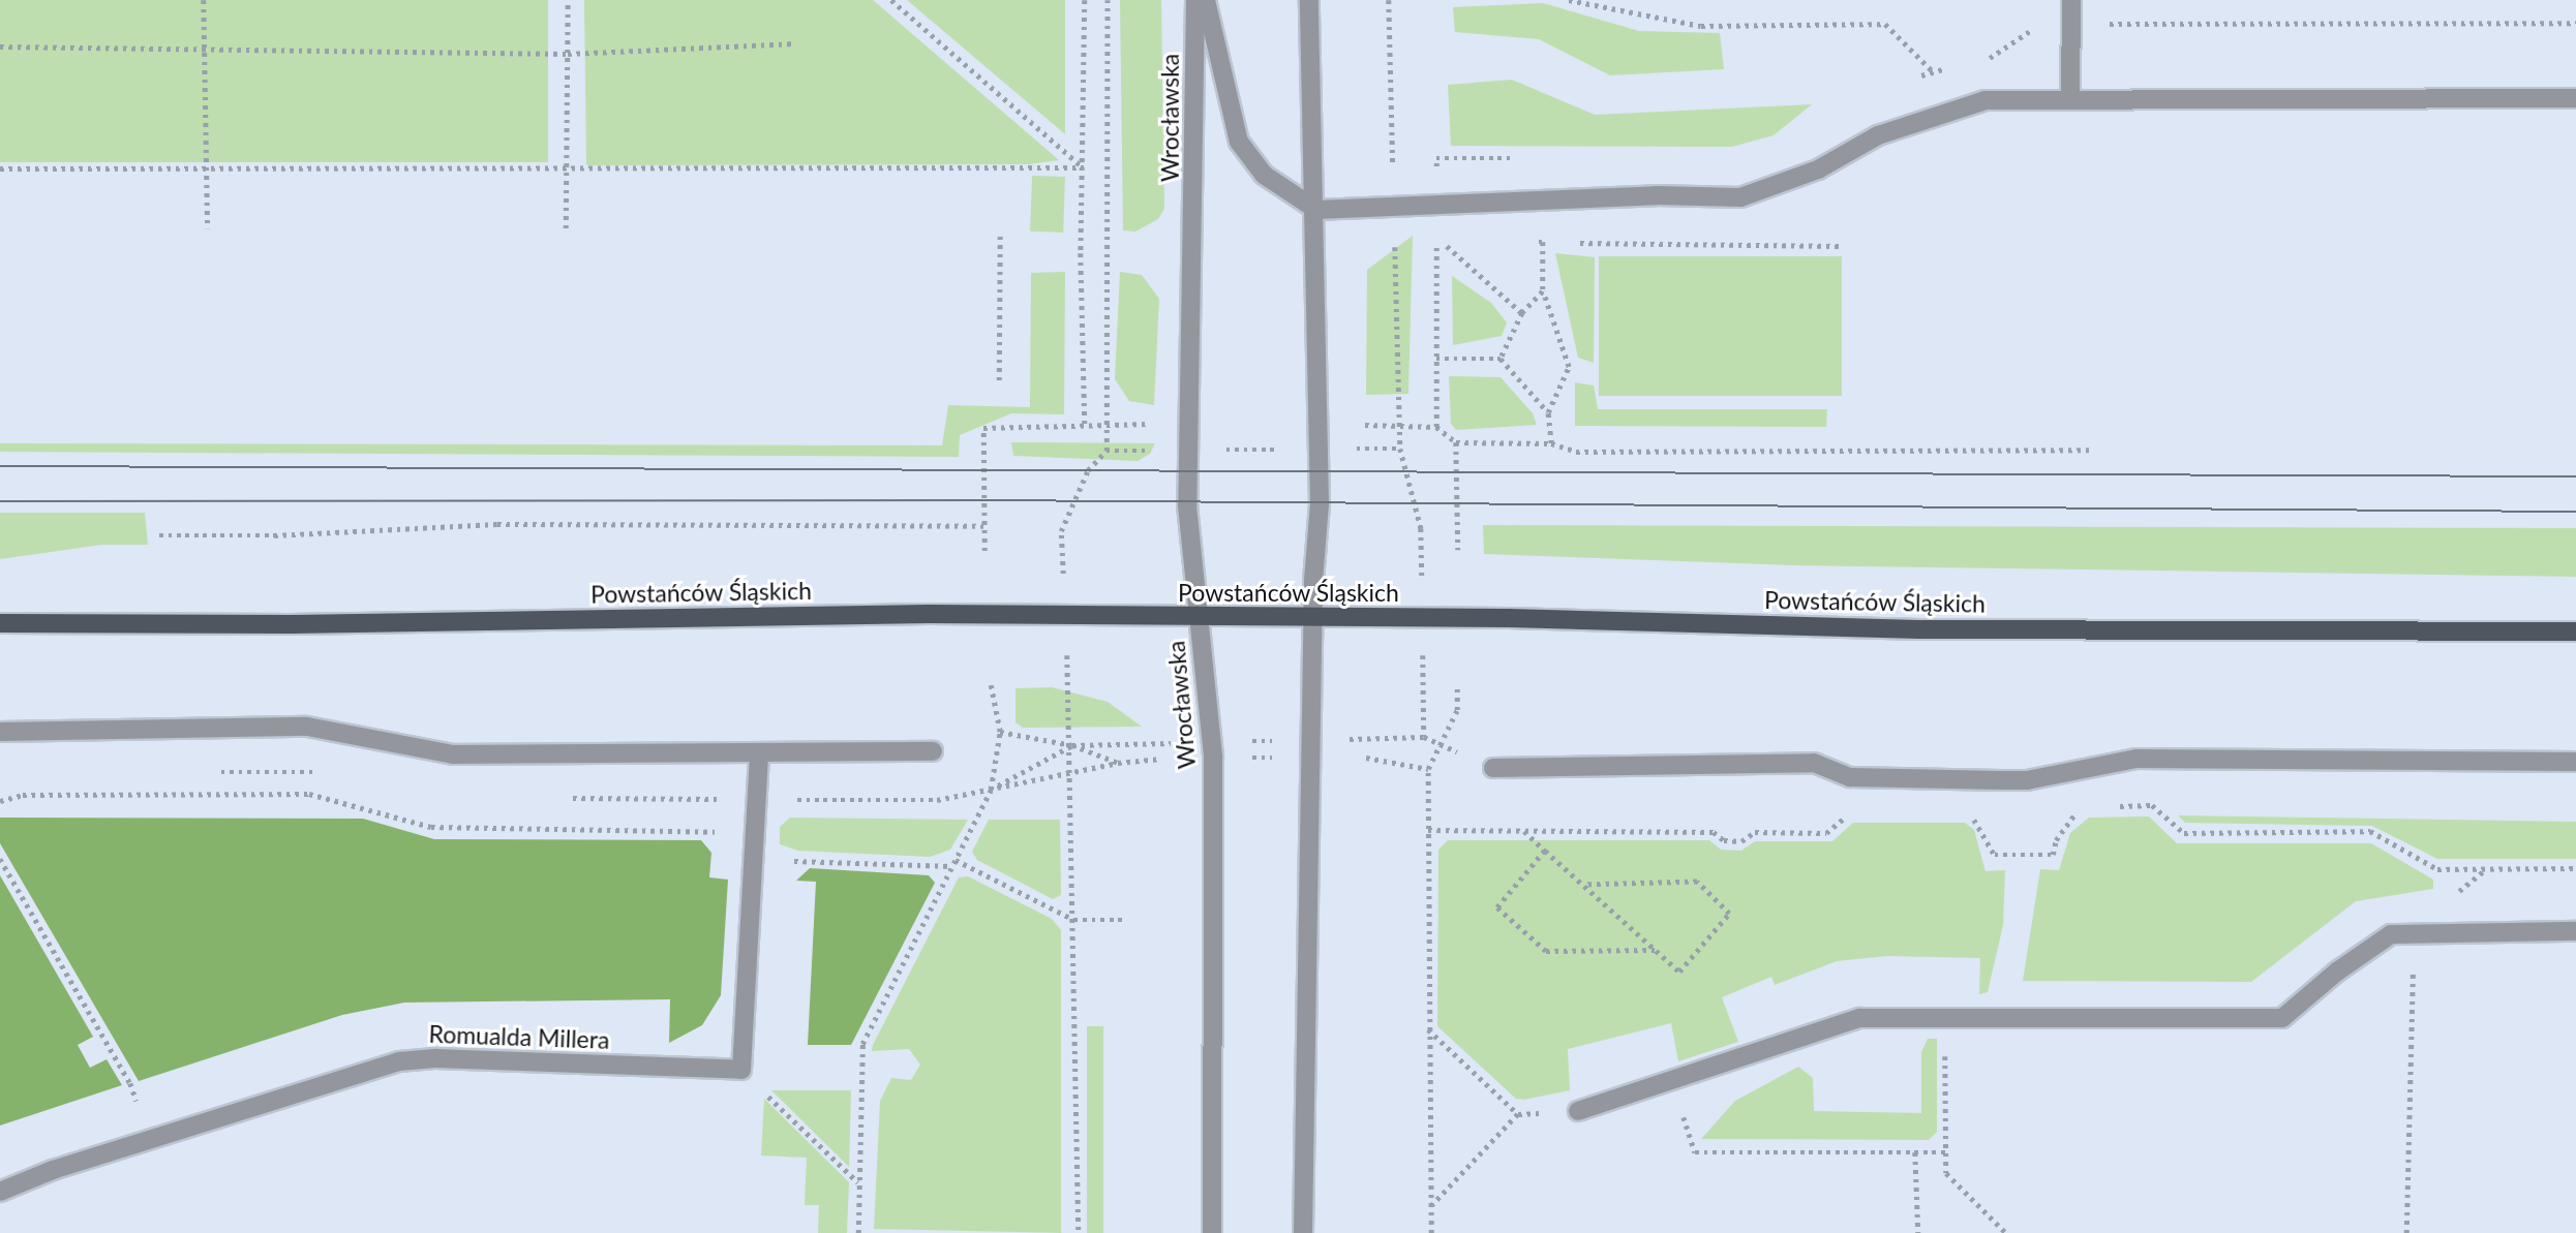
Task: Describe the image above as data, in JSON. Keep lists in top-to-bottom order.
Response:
{
  "streets": {
    "main road": ["Powstańców Śląskich"],
    "street": ["Wrocławska", "Romualda Millera"]
  },
  "crossings": [
    ["Wrocławska", "Powstańców Śląskich"]
  ]
}
